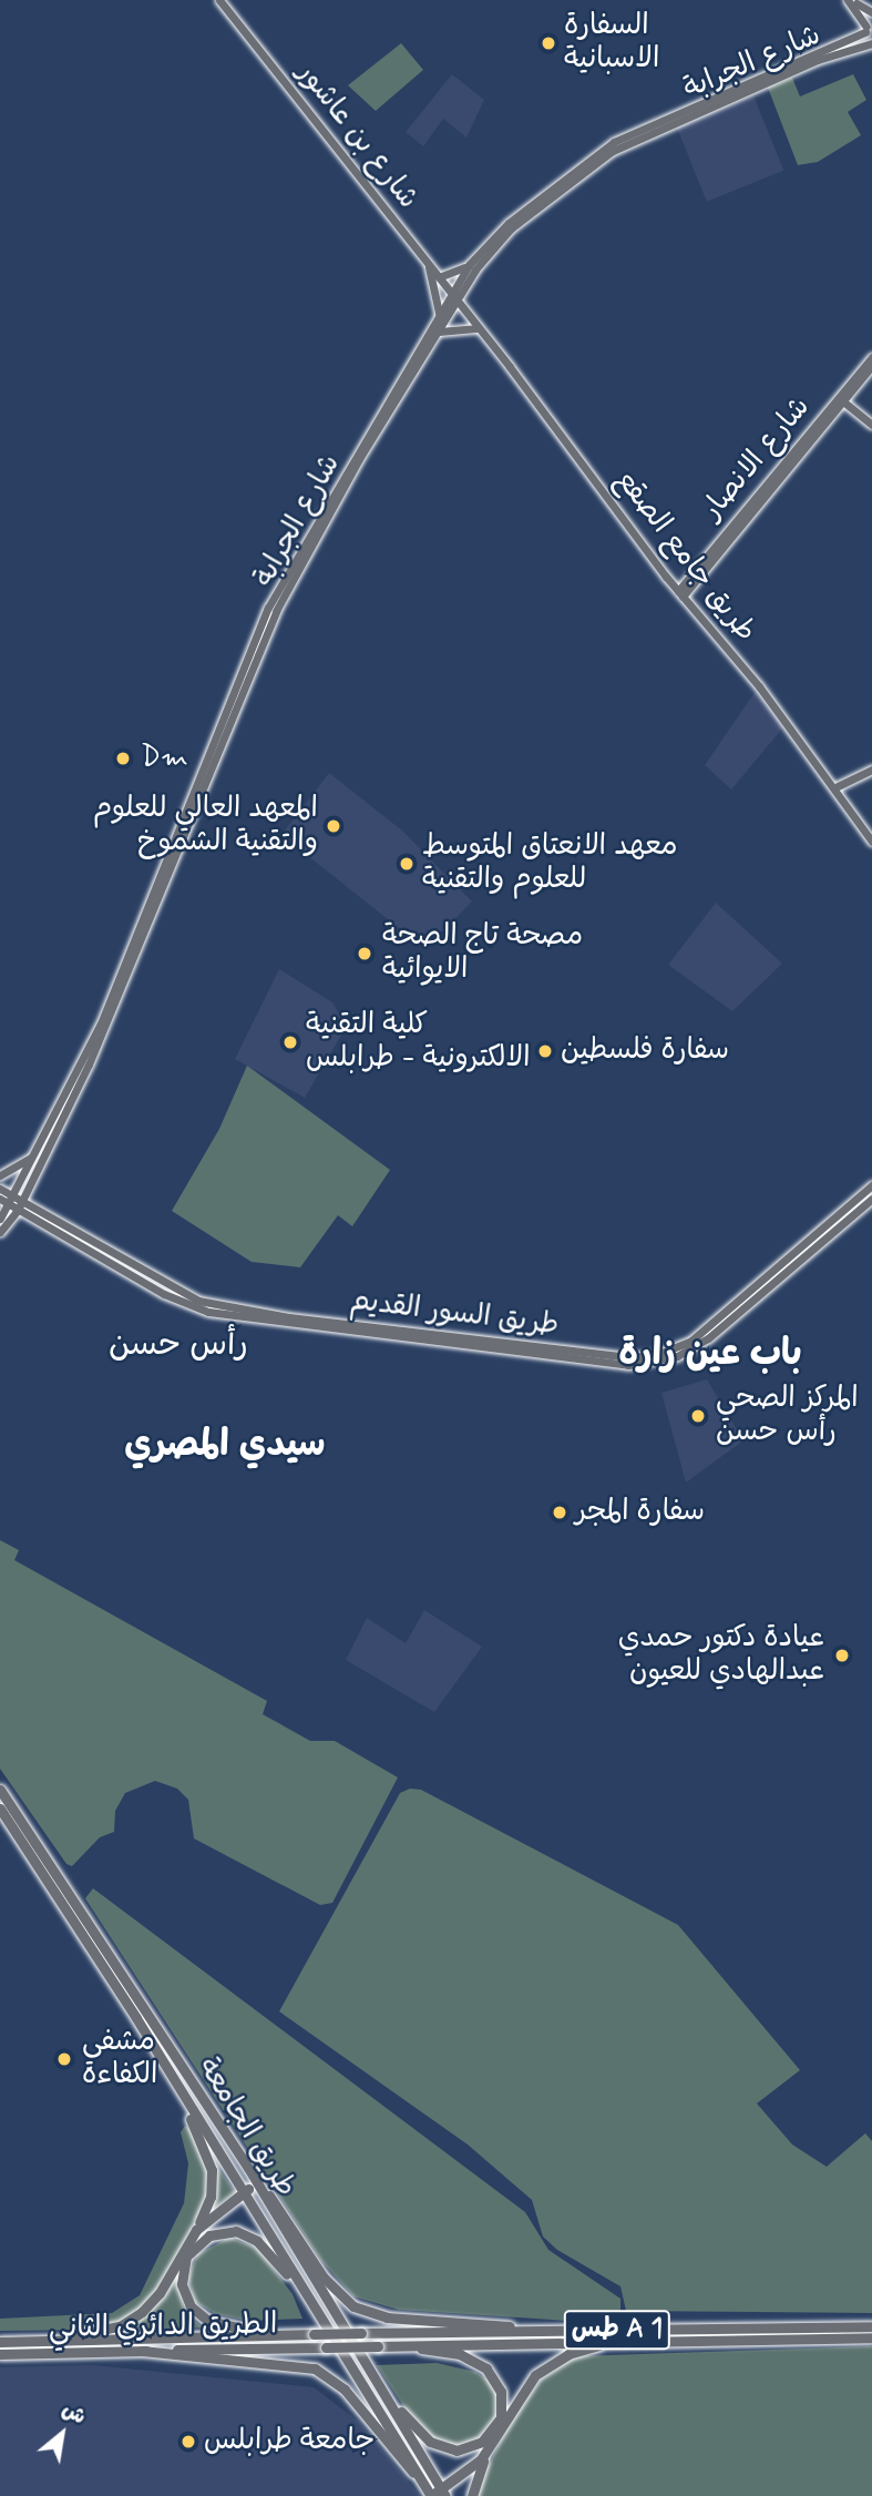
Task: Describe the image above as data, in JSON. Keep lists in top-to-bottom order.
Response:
{
  "streets": {
    "highway": ["طريق الجامعة", "الطريق الدائري الثاني", "طس A 1"],
    "main road": [
      "شارع الجرابة",
      "شارع بن عاشور",
      "شارع الانصار",
      "طريق جامع الصقع",
      "طريق السور القديم"
    ]
  },
  "crossings": [
    ["شارع الجرابة", "شارع بن عاشور"],
    ["شارع الجرابة", "طريق جامع الصقع"],
    ["شارع الجرابة", "طريق السور القديم"],
    ["شارع بن عاشور", "طريق جامع الصقع"],
    ["شارع الانصار", "طريق جامع الصقع"],
    ["الطريق الدائري الثاني", "طس A 1"]
  ],
  "districts": ["رأس حسن", "باب عين زارة", "سيدي المصري"],
  "places": [
    "السفارة الاسبانية",
    "Dm",
    "المعهد العالي للعلوم والتقنية الشموخ",
    "معهد الانعتاق المتوسط للعلوم والتقنية",
    "مصحة تاج الصحة الايوائية",
    "كلية التقنية الالكترونية - طرابلس",
    "سفارة فلسطين",
    "المركز الصحي رأس حسن",
    "سفارة المجر",
    "عيادة دكتور حمدي عبدالهادي للعيون",
    "مشفى الكفاءة",
    "جامعة طرابلس"
  ],
  "north": "top right"
}
